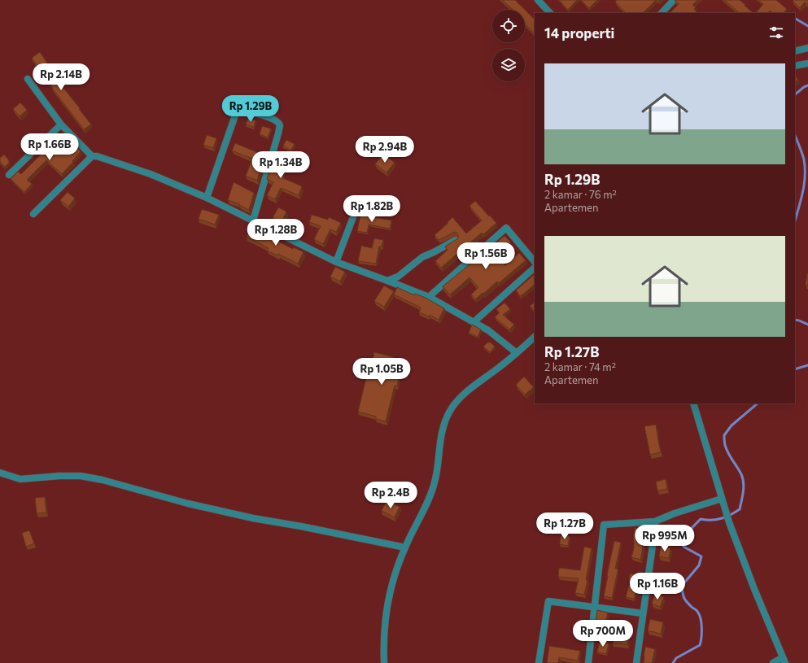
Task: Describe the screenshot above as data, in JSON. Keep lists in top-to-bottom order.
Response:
{
  "page": {
    "heading": "14 properti",
    "list": [
      {
        "name": "Rp 1.29B",
        "note": "2 kamar · 76 m² · Apartemen"
      },
      {
        "name": "Rp 1.27B",
        "note": "2 kamar · 74 m² · Apartemen"
      }
    ],
    "price": [
      "Rp 2.14B",
      "Rp 1.29B",
      "Rp 1.66B",
      "Rp 2.94B",
      "Rp 1.34B",
      "Rp 1.82B",
      "Rp 1.28B",
      "Rp 1.56B",
      "Rp 1.05B",
      "Rp 2.4B",
      "Rp 1.27B",
      "Rp 995M",
      "Rp 1.16B",
      "Rp 700M"
    ]
  }
}
